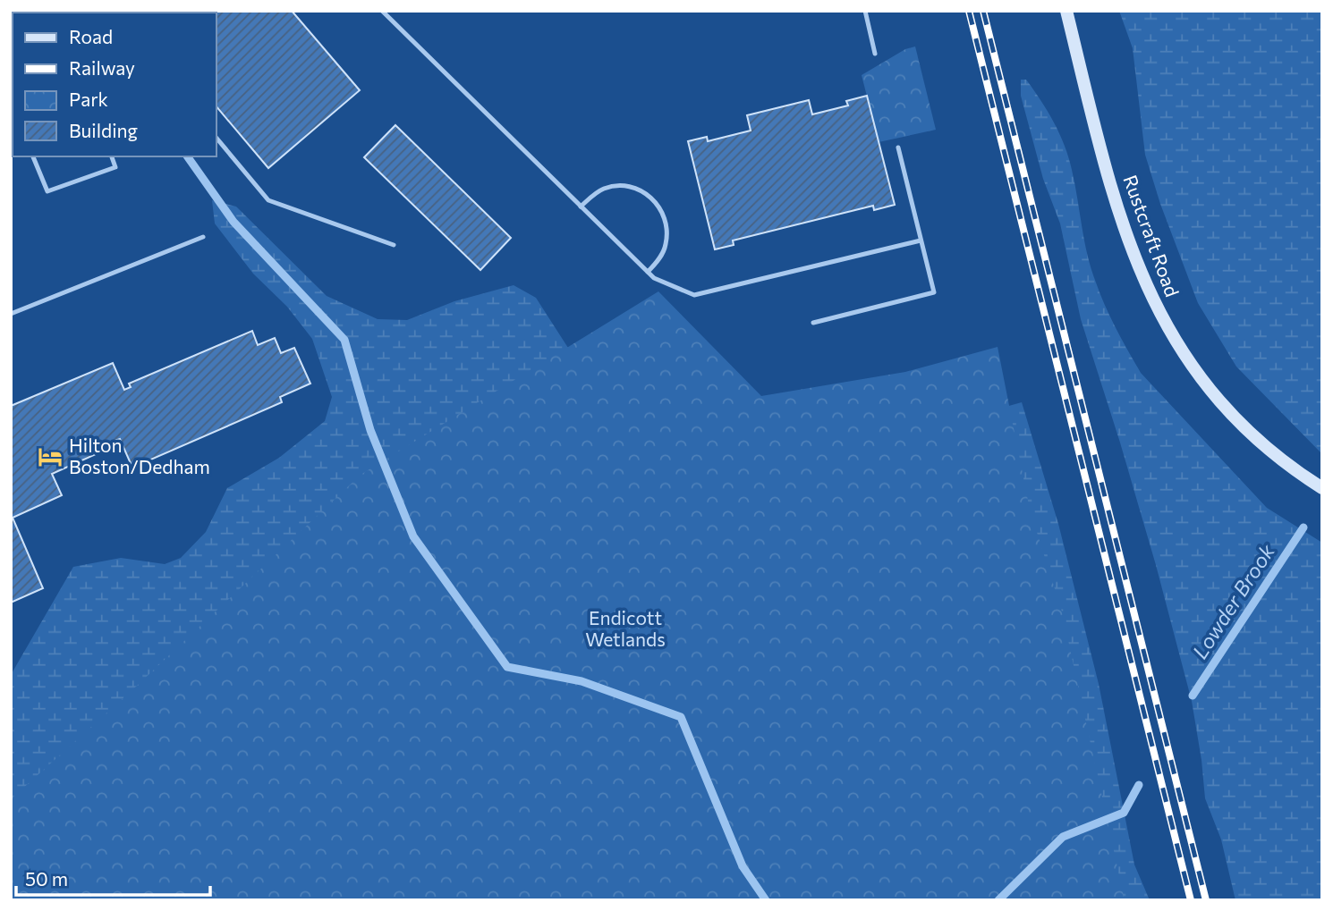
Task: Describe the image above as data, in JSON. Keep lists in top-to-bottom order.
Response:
{
  "streets": {
    "main road": ["Rustcraft Road"]
  },
  "water": ["Lowder Brook"],
  "parks": ["Endicott Wetlands"],
  "places": {
    "hotel": ["Hilton Boston/Dedham"]
  },
  "legend": [
    "Road",
    "Railway",
    "Park",
    "Building"
  ],
  "scale_bar": "50 m"
}
